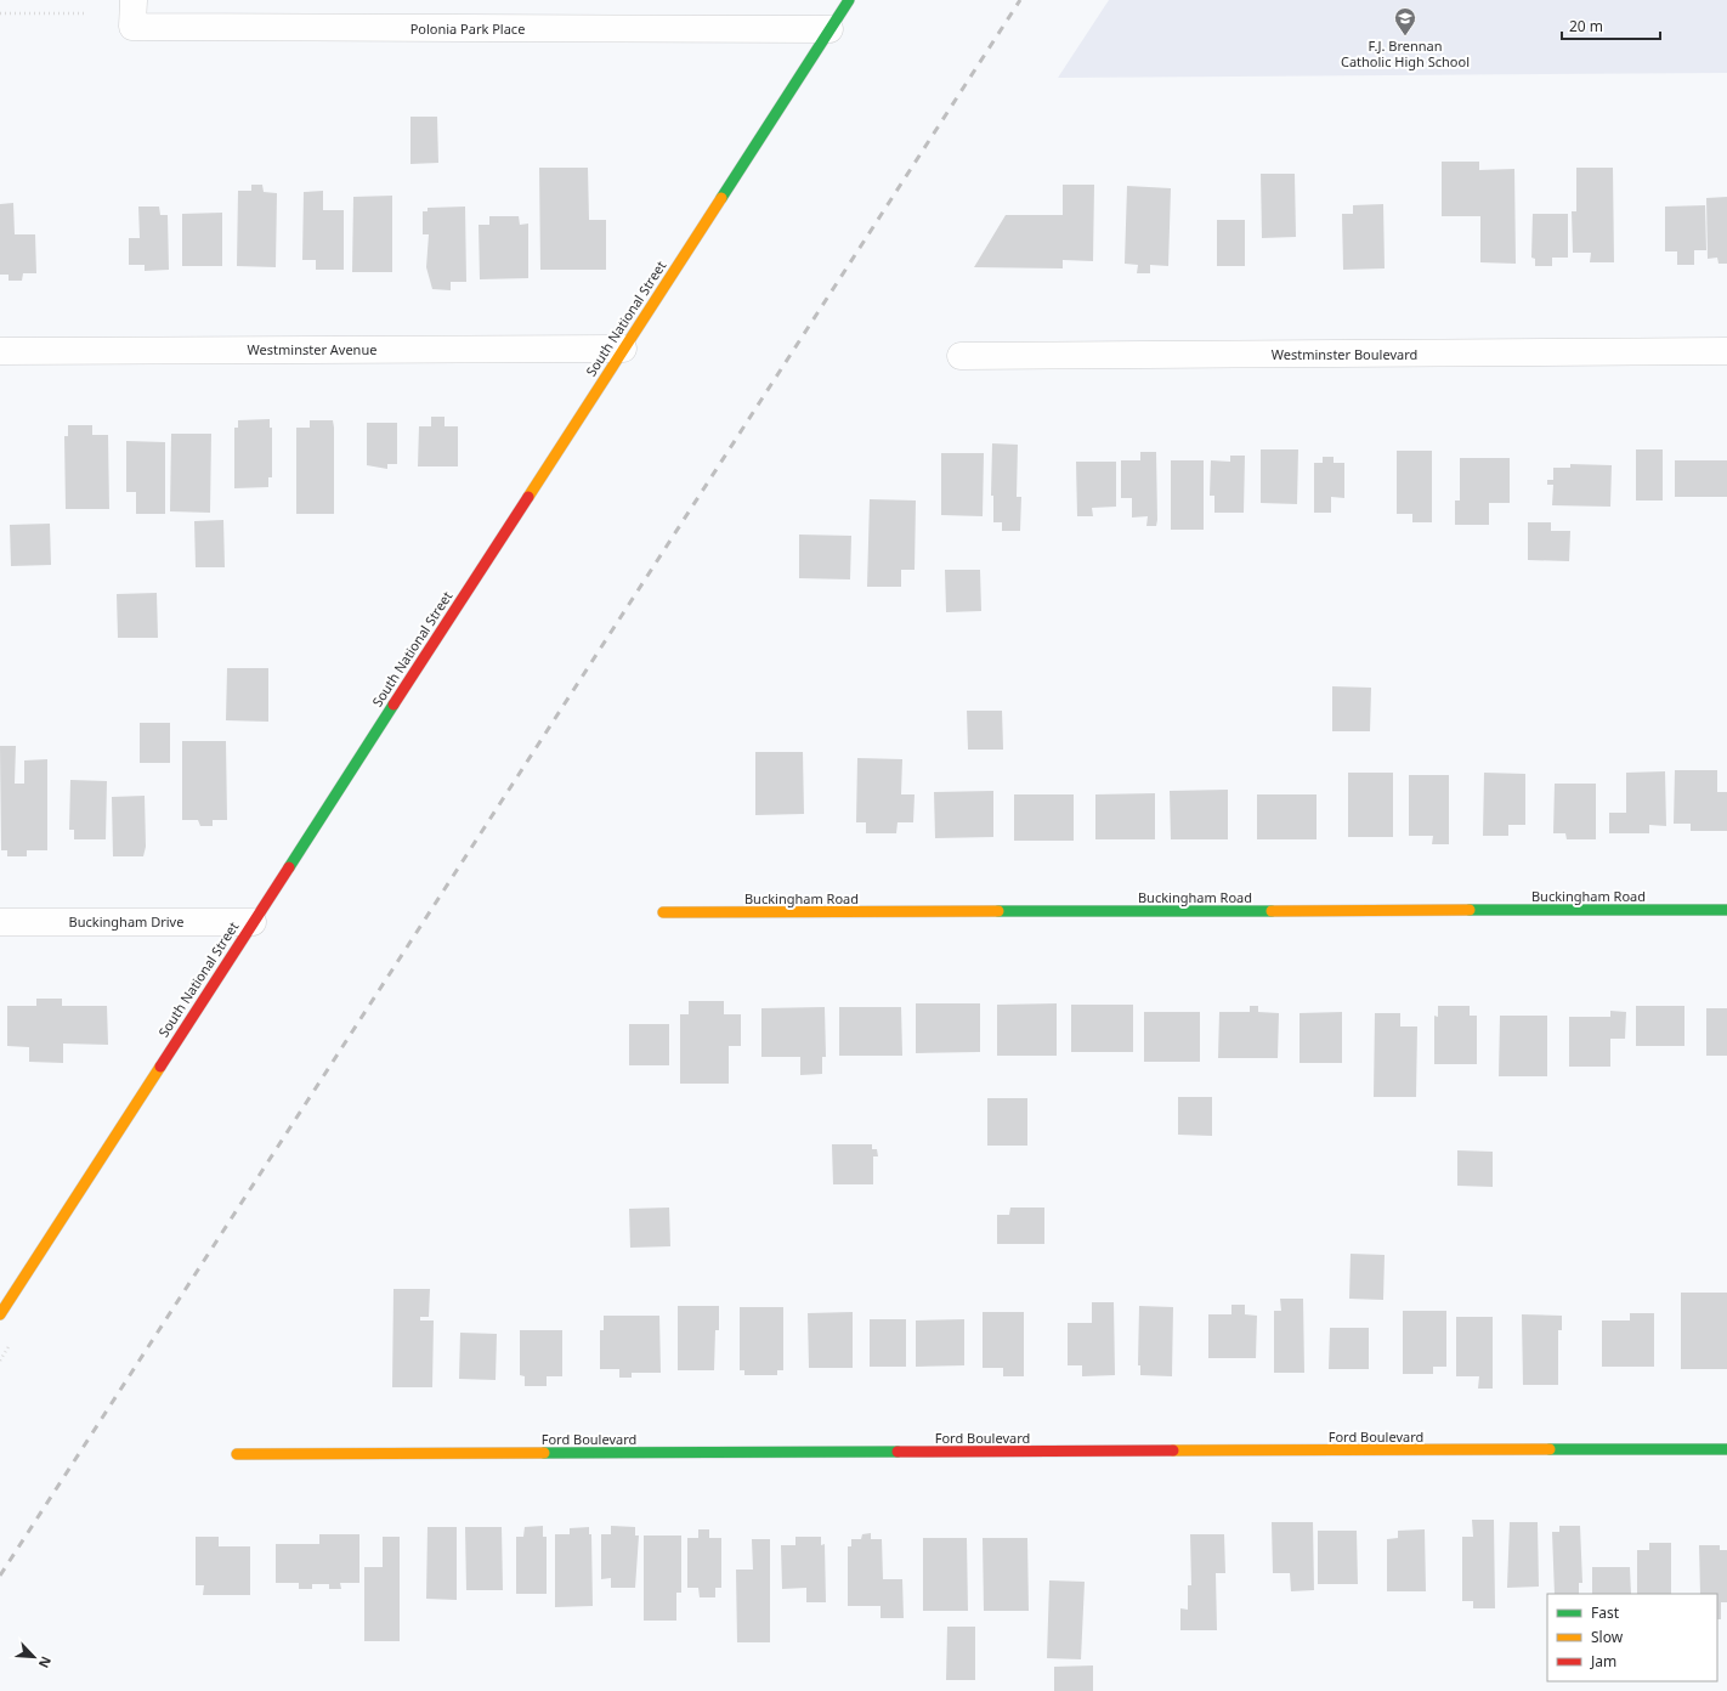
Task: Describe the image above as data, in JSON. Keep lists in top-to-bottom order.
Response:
{
  "streets": {
    "street": [
      "Polonia Park Place",
      "South National Street",
      "Westminster Avenue",
      "Westminster Boulevard",
      "Buckingham Road",
      "Buckingham Drive",
      "Ford Boulevard"
    ]
  },
  "crossings": [
    ["Polonia Park Place", "South National Street"],
    ["South National Street", "Westminster Avenue"],
    ["South National Street", "Buckingham Drive"]
  ],
  "places": {
    "school or university": ["F.J. Brennan Catholic High School"]
  },
  "legend": ["Fast", "Slow", "Jam"],
  "scale_bar": "20 m",
  "north": "bottom right"
}
